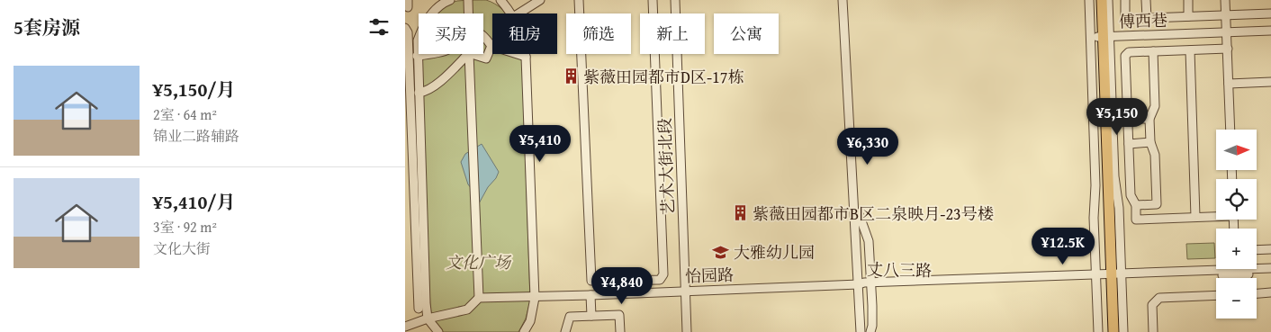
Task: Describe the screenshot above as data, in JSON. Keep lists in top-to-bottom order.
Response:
{
  "streets": {
    "street": [
      "傅西巷",
      "艺术大街北段",
      "丈八三路",
      "怡园路"
    ]
  },
  "crossings": [
    ["艺术大街北段", "怡园路"],
    ["丈八三路", "怡园路"]
  ],
  "parks": ["文化广场"],
  "places": {
    "building": ["紫薇田园都市D区-17栋", "紫薇田园都市B区二泉映月-23号楼"],
    "school or university": ["大雅幼儿园"]
  },
  "north": "right",
  "page": {
    "heading": "5套房源",
    "chip": [
      "买房",
      "租房",
      "筛选",
      "新上",
      "公寓"
    ],
    "list": [
      {
        "name": "¥5,150/月",
        "note": "2室 · 64 m² · 锦业二路辅路"
      },
      {
        "name": "¥5,410/月",
        "note": "3室 · 92 m² · 文化大街"
      }
    ],
    "price": [
      "¥5,150",
      "¥5,410",
      "¥6,330",
      "¥12.5K",
      "¥4,840"
    ],
    "map_buttons": ["+", "−"]
  }
}
